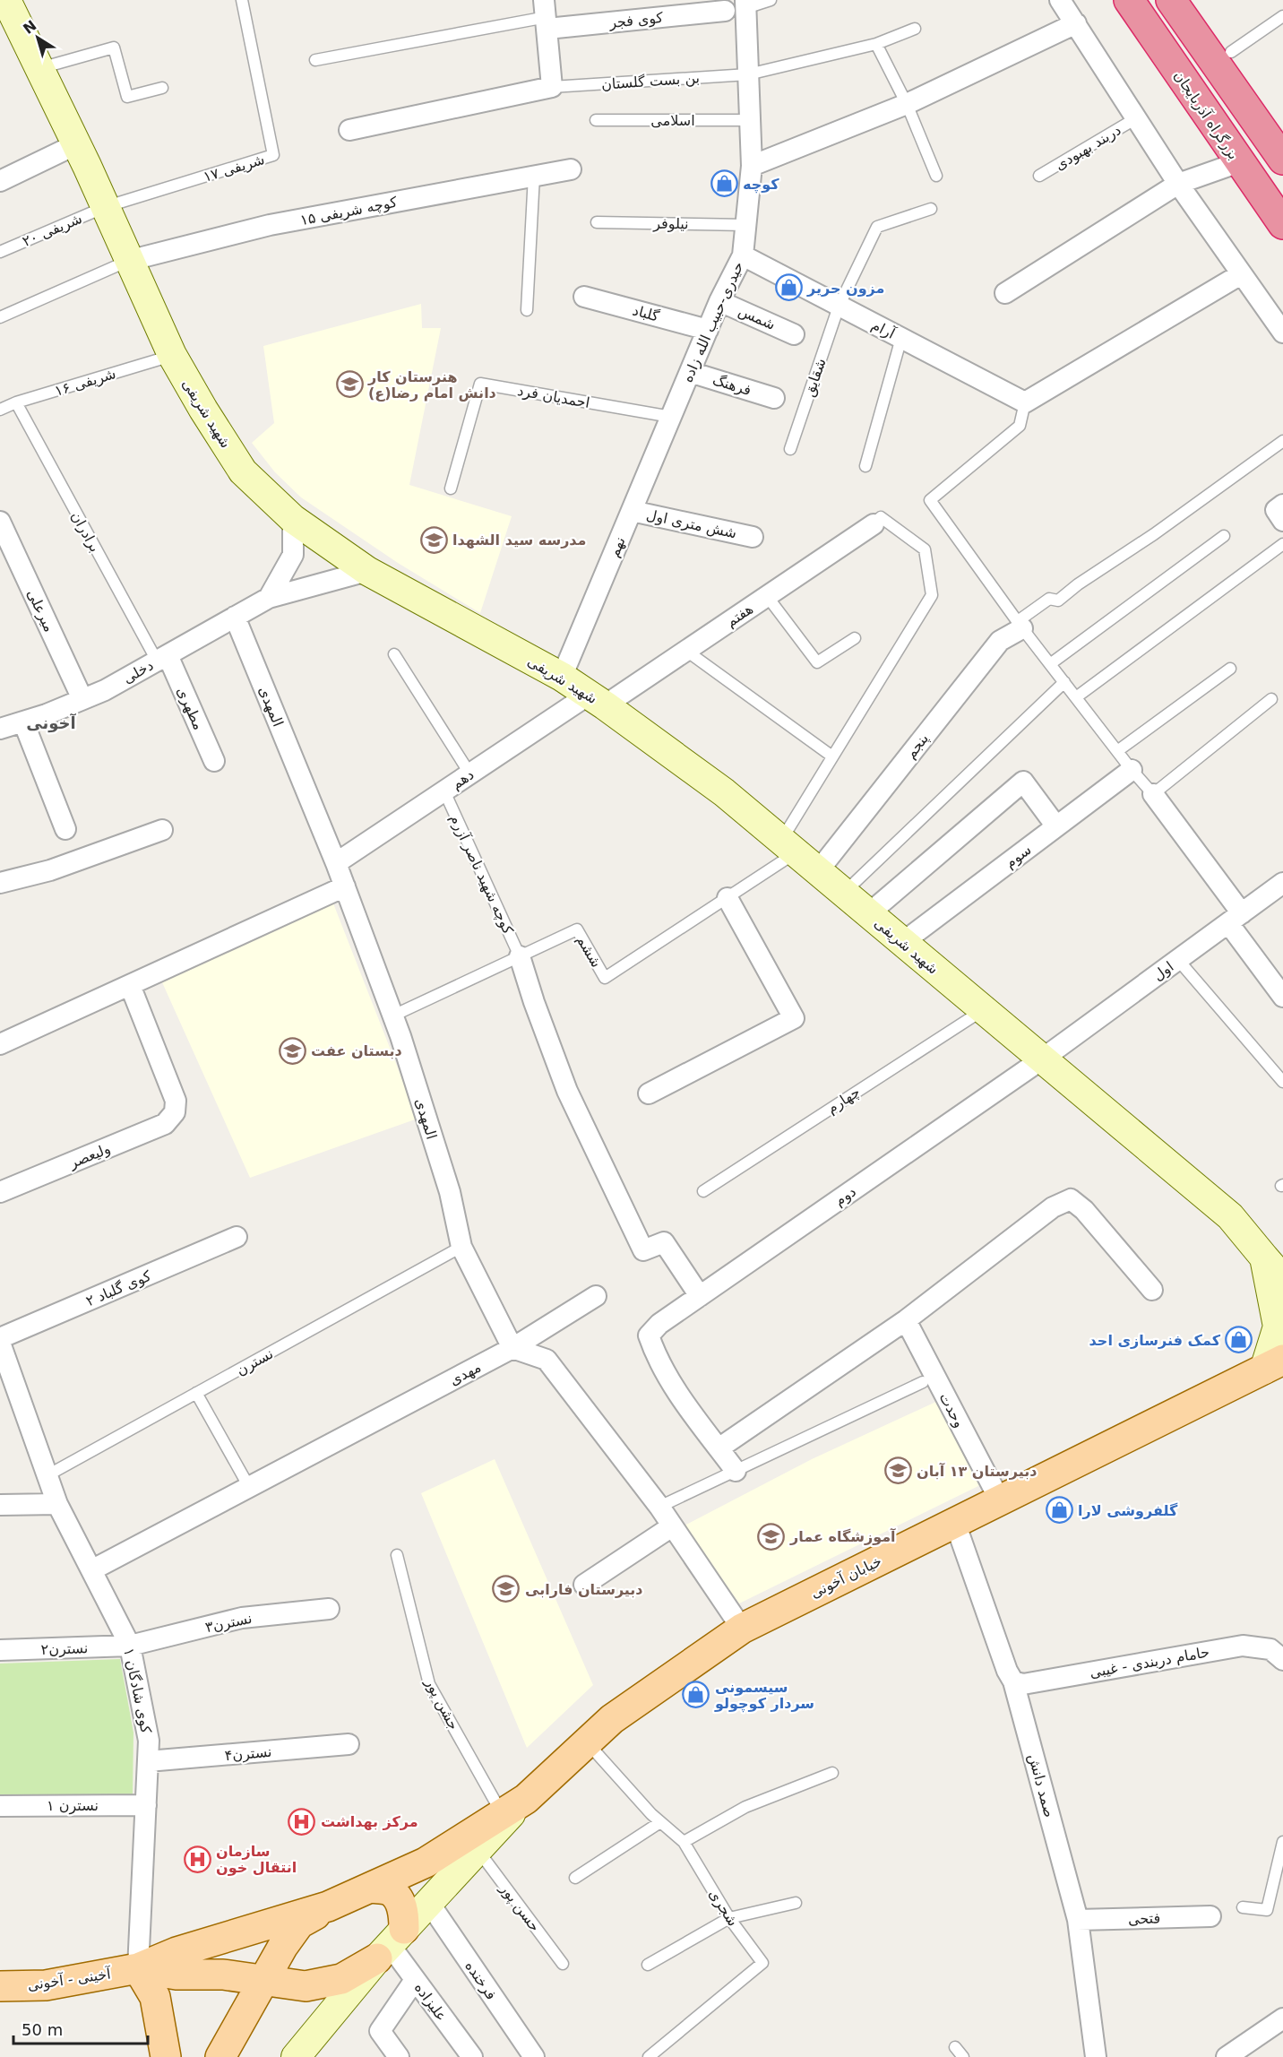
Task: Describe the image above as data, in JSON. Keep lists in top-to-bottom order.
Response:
{
  "streets": {
    "highway": ["بزرگراه آذربایجان"],
    "main road": ["شهید شریفی", "خیابان آخونی", "آخینی - آخونی"],
    "street": [
      "کوی فجر",
      "کوچه شریفی ۱۵",
      "گلباد",
      "شمس",
      "حیدری-حبیب الله زاده",
      "آرام",
      "فرهنگ",
      "شش متری اول",
      "نهم",
      "میرعلی",
      "هفتم",
      "دخلی",
      "المهدی",
      "مطهری",
      "پنجم",
      "دهم",
      "سوم",
      "اول",
      "ولیعصر",
      "دوم",
      "کوی گلباد ۲",
      "مهدی",
      "وحدت",
      "نسترن۳",
      "نسترن۲",
      "حامام دربندی - غیبی",
      "کوی شادگان ۱",
      "نسترن۴",
      "صمد دانش",
      "نسترن ۱",
      "فتحی",
      "فرخنده",
      "علیزاده"
    ],
    "lane": [
      "بن بست گلستان",
      "اسلامی",
      "دربند بهبودی",
      "شریفی ۱۷",
      "نیلوفر",
      "شریفی ۲۰",
      "شقایق",
      "شریفی ۱۶",
      "احمدیان فرد",
      "برادران",
      "کوچه شهید ناصر آزرم",
      "ششم",
      "چهارم",
      "نسترن",
      "جشن پور",
      "حسن پور",
      "شجری"
    ]
  },
  "crossings": [
    ["بن بست گلستان", "حیدری-حبیب الله زاده"],
    ["اسلامی", "حیدری-حبیب الله زاده"],
    ["شریفی ۱۷", "شریفی ۲۰"],
    ["شریفی ۱۷", "شهید شریفی"],
    ["کوچه شریفی ۱۵", "شهید شریفی"],
    ["نیلوفر", "حیدری-حبیب الله زاده"],
    ["شریفی ۲۰", "شهید شریفی"],
    ["گلباد", "حیدری-حبیب الله زاده"],
    ["شمس", "حیدری-حبیب الله زاده"],
    ["حیدری-حبیب الله زاده", "آرام"],
    ["حیدری-حبیب الله زاده", "فرهنگ"],
    ["حیدری-حبیب الله زاده", "احمدیان فرد"],
    ["حیدری-حبیب الله زاده", "نهم"],
    ["آرام", "شقایق"],
    ["شریفی ۱۶", "شهید شریفی"],
    ["شریفی ۱۶", "برادران"],
    ["احمدیان فرد", "نهم"],
    ["شهید شریفی", "نهم"],
    ["شهید شریفی", "هفتم"],
    ["شهید شریفی", "دخلی"],
    ["شهید شریفی", "پنجم"],
    ["شهید شریفی", "دهم"],
    ["شهید شریفی", "سوم"],
    ["شهید شریفی", "ششم"],
    ["شهید شریفی", "اول"],
    ["شهید شریفی", "چهارم"],
    ["شهید شریفی", "دوم"],
    ["شش متری اول", "نهم"],
    ["برادران", "دخلی"],
    ["برادران", "مطهری"],
    ["میرعلی", "دخلی"],
    ["هفتم", "دهم"],
    ["دخلی", "المهدی"],
    ["دخلی", "مطهری"],
    ["المهدی", "دهم"],
    ["المهدی", "ششم"],
    ["المهدی", "نسترن"],
    ["المهدی", "مهدی"],
    ["دهم", "کوچه شهید ناصر آزرم"],
    ["کوچه شهید ناصر آزرم", "ششم"],
    ["اول", "دوم"],
    ["کوی گلباد ۲", "کوی شادگان ۱"],
    ["نسترن", "کوی شادگان ۱"],
    ["مهدی", "کوی شادگان ۱"],
    ["وحدت", "خیابان آخونی"],
    ["خیابان آخونی", "جشن پور"],
    ["خیابان آخونی", "صمد دانش"],
    ["خیابان آخونی", "شجری"],
    ["نسترن۳", "نسترن۲"],
    ["نسترن۳", "کوی شادگان ۱"],
    ["نسترن۲", "کوی شادگان ۱"],
    ["حامام دربندی - غیبی", "صمد دانش"],
    ["کوی شادگان ۱", "نسترن۴"],
    ["کوی شادگان ۱", "نسترن ۱"],
    ["کوی شادگان ۱", "آخینی - آخونی"],
    ["صمد دانش", "فتحی"]
  ],
  "districts": ["آخونی"],
  "places": {
    "shop": [
      "کوچه",
      "مزون حریر",
      "کمک فنرسازی احد",
      "گلفروشی لارا",
      "سیسمونی سردار کوچولو"
    ],
    "school or university": [
      "هنرستان کار دانش امام رضا(ع)",
      "مدرسه سید الشهدا",
      "دبستان عفت",
      "دبیرستان ۱۳ آبان",
      "آموزشگاه عمار",
      "دبیرستان فارابی"
    ],
    "hospital": ["مرکز بهداشت", "سازمان انتقال خون"]
  },
  "scale_bar": "50 m",
  "north": "top left"
}
